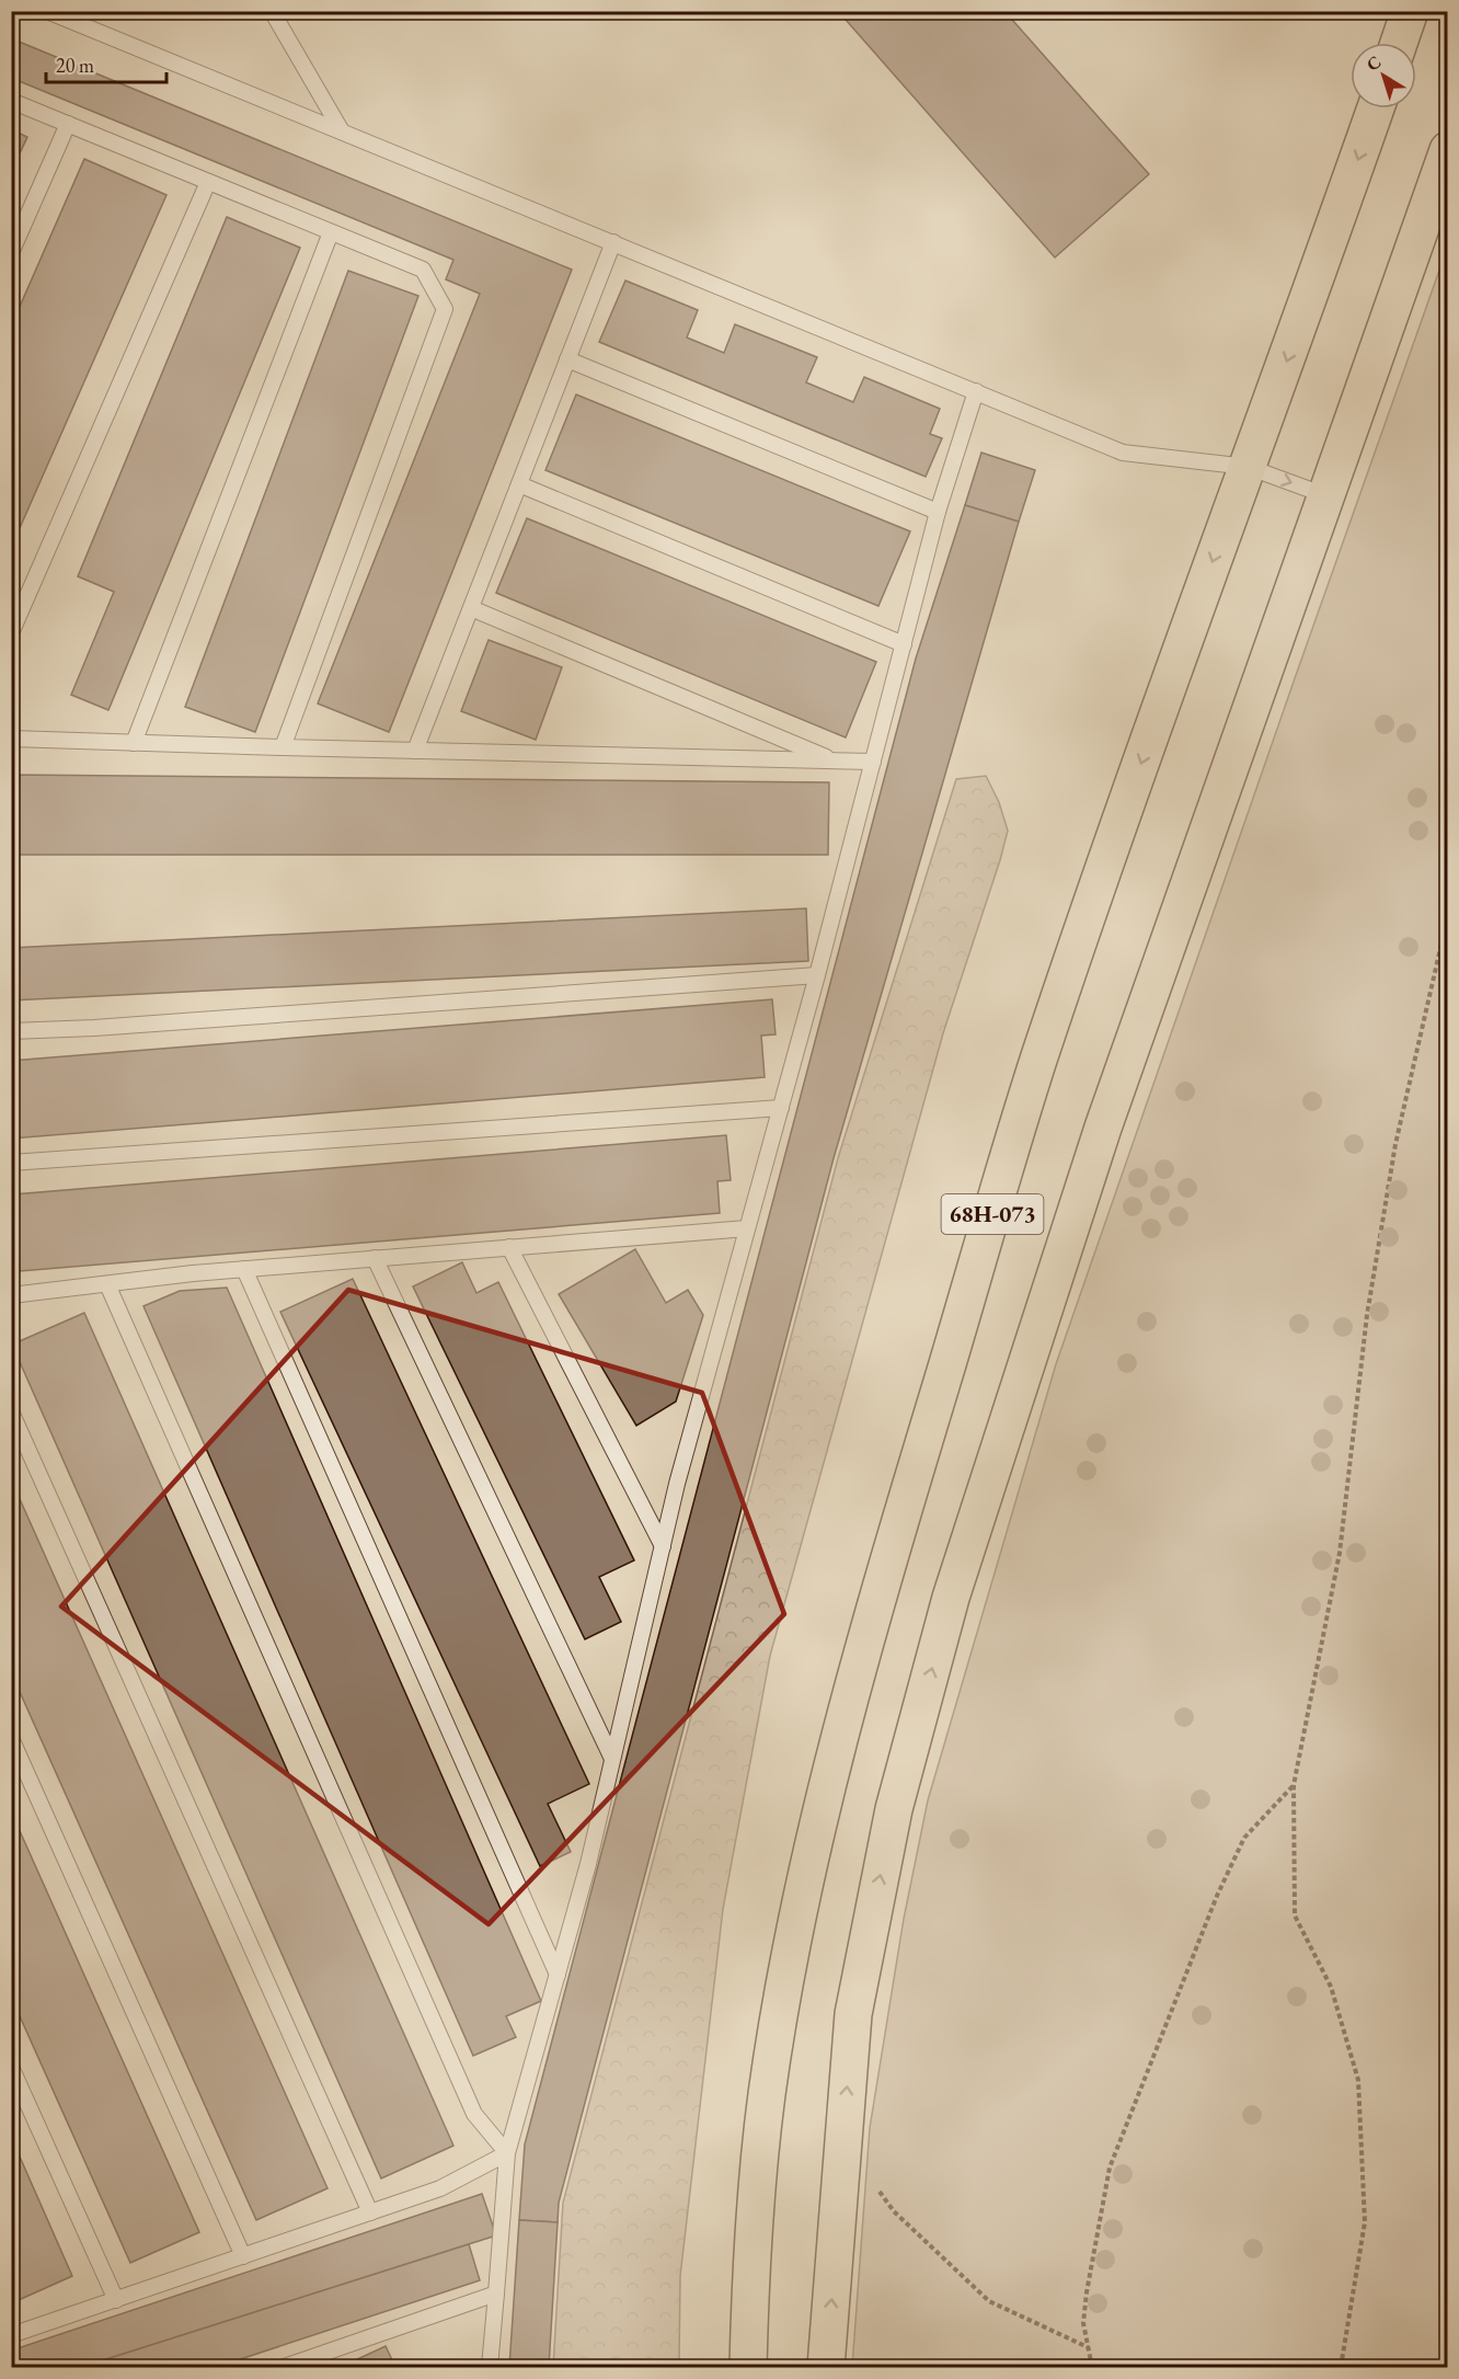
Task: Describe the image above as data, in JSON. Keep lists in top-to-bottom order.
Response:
{
  "streets": {
    "main road": ["68Н-073"]
  },
  "scale_bar": "20 m",
  "north": "top left"
}
